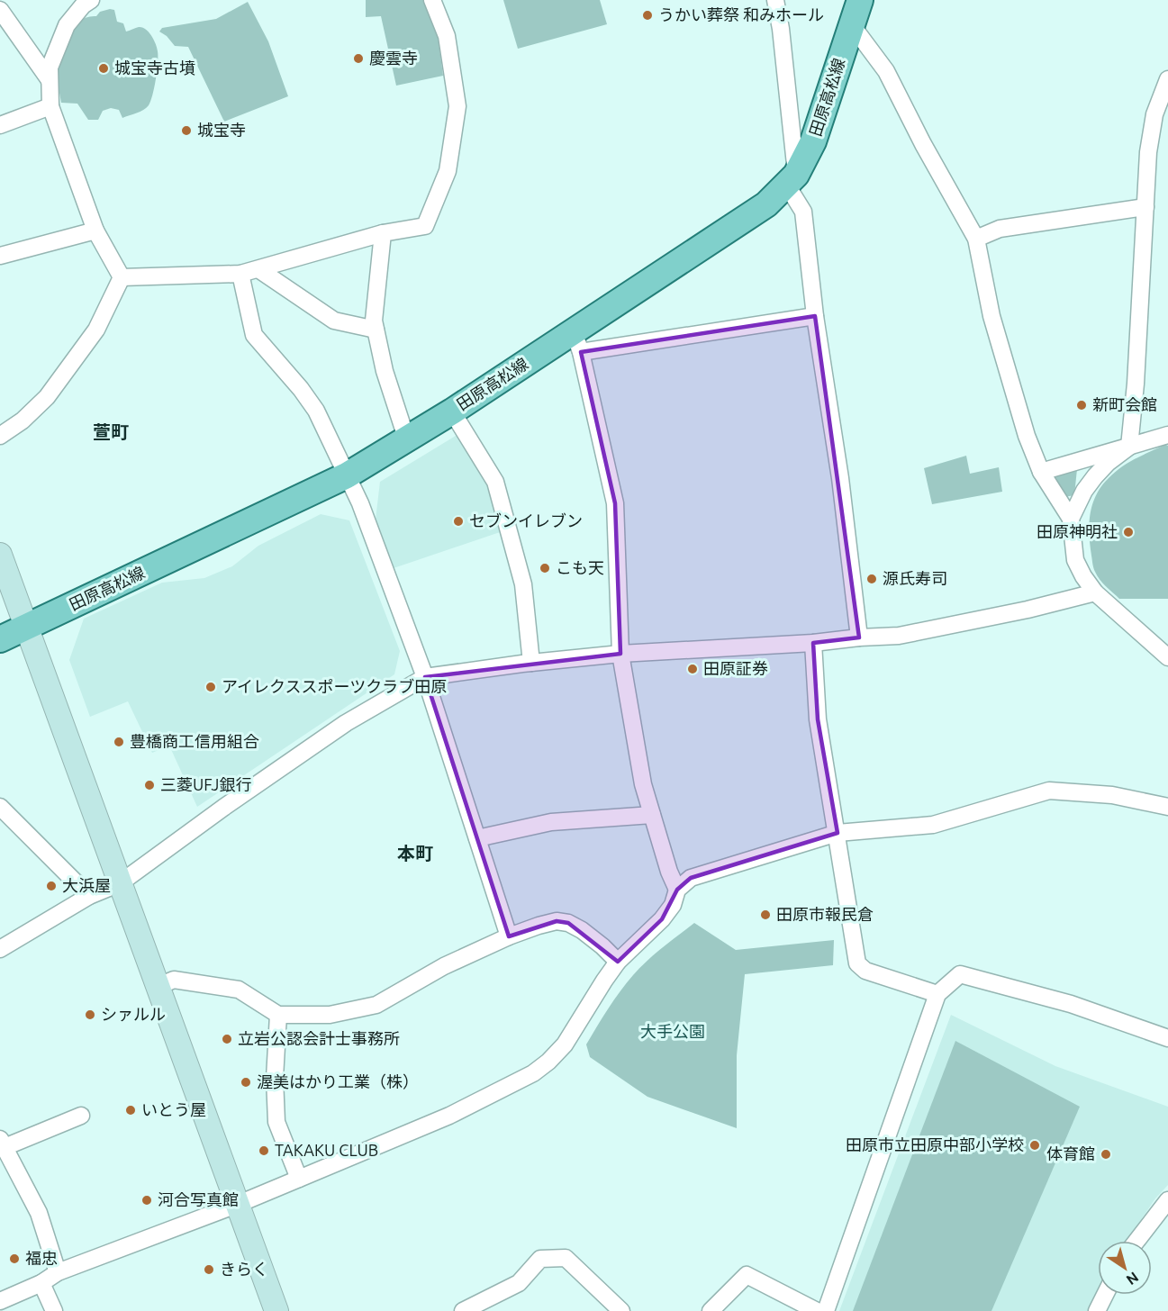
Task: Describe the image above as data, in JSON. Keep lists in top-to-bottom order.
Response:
{
  "streets": {
    "main road": ["田原高松線"]
  },
  "districts": ["萱町", "本町"],
  "parks": ["大手公園"],
  "places": [
    "うかい葬祭 和みホール",
    "慶雲寺",
    "城宝寺古墳",
    "城宝寺",
    "新町会館",
    "セブンイレブン",
    "田原神明社",
    "こも天",
    "源氏寿司",
    "田原証券",
    "アイレクススポーツクラブ田原",
    "豊橋商工信用組合",
    "三菱UFJ銀行",
    "大浜屋",
    "田原市報民倉",
    "シァルル",
    "立岩公認会計士事務所",
    "渥美はかり工業（株）",
    "いとう屋",
    "田原市立田原中部小学校",
    "TAKAKU CLUB",
    "体育館",
    "河合写真館",
    "福忠",
    "きらく"
  ],
  "north": "bottom right"
}
